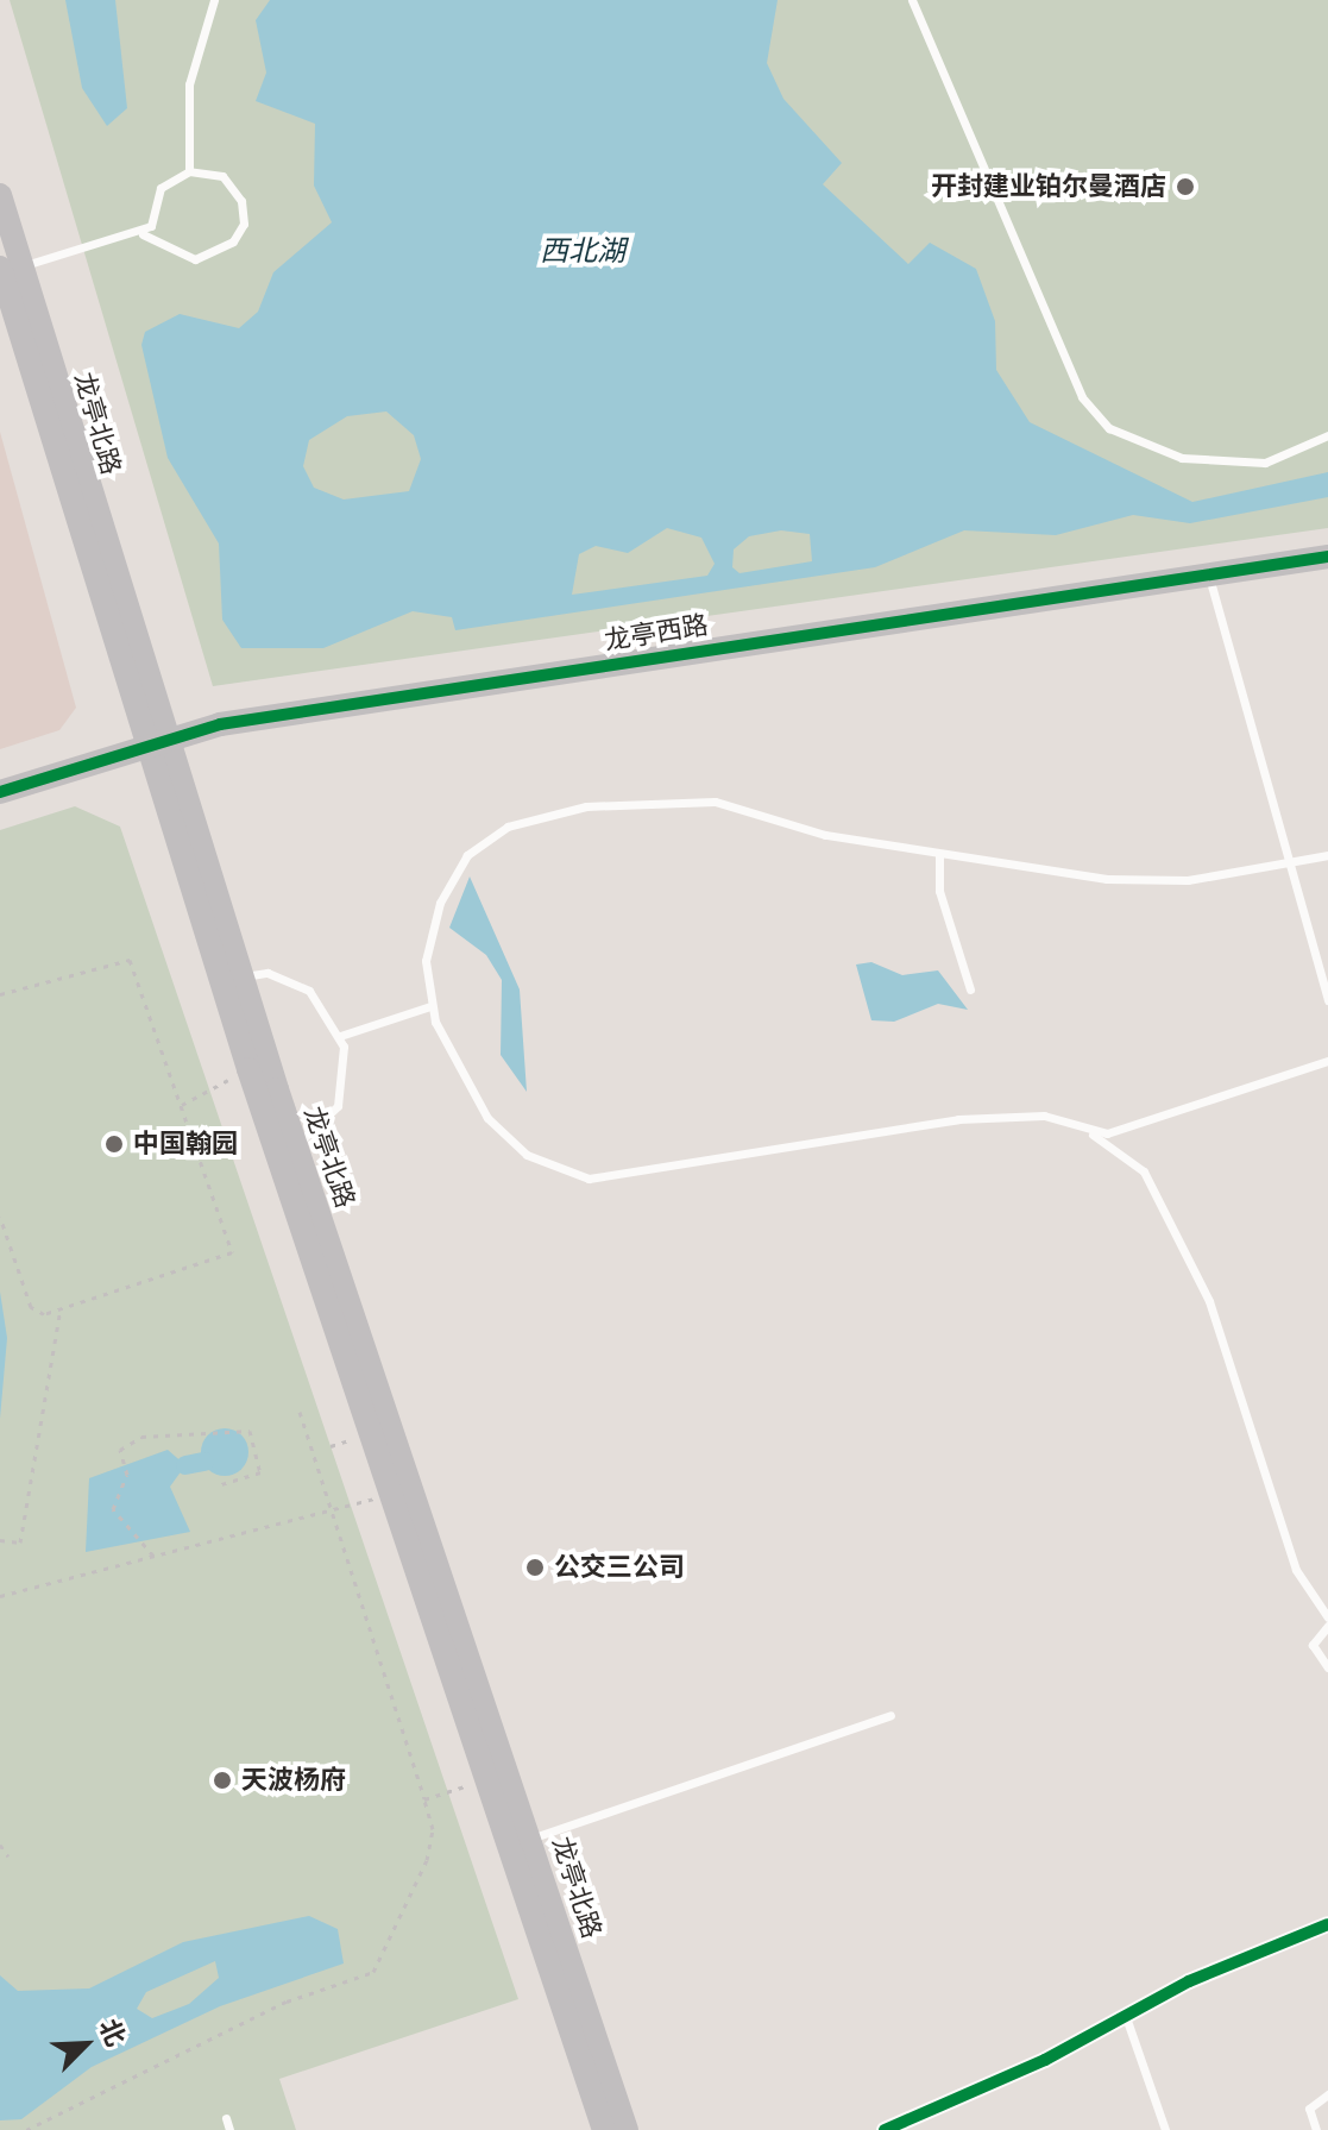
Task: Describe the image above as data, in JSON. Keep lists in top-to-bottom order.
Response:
{
  "streets": {
    "main road": ["龙亭北路", "龙亭西路"]
  },
  "crossings": [
    ["龙亭北路", "龙亭西路"]
  ],
  "water": ["西北湖"],
  "places": [
    "开封建业铂尔曼酒店",
    "中国翰园",
    "公交三公司",
    "天波杨府"
  ],
  "north": "top right"
}
